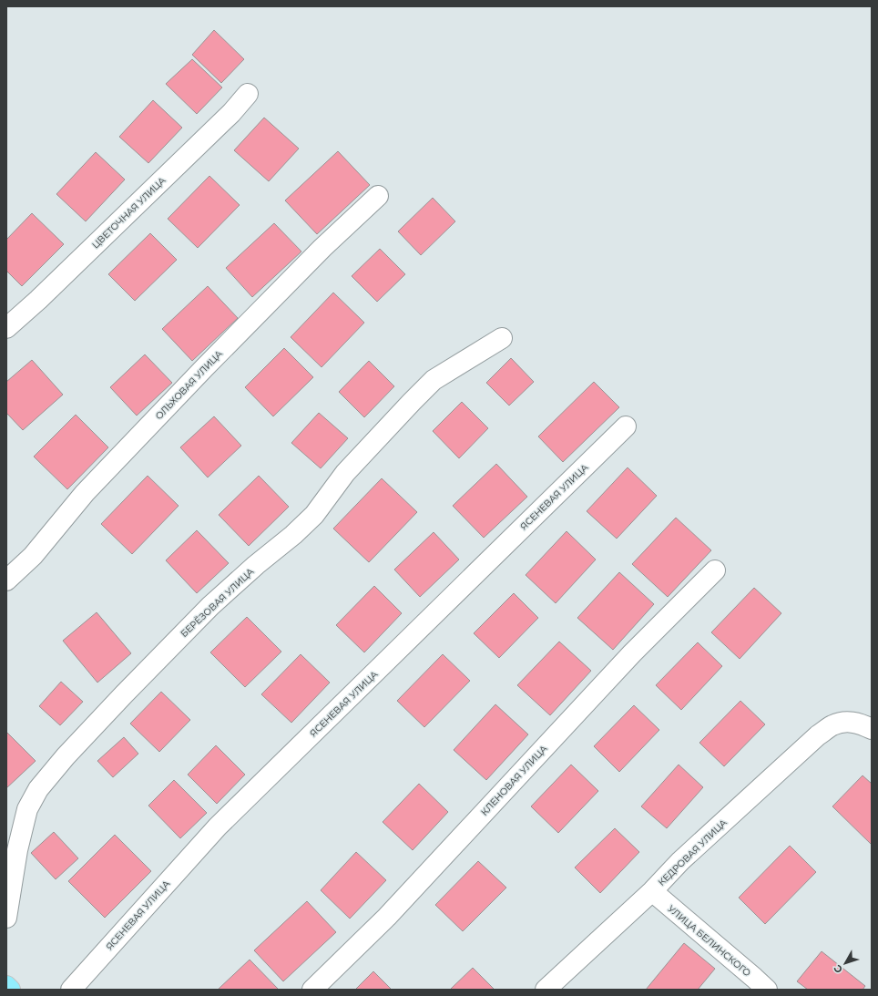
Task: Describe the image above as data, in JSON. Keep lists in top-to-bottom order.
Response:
{
  "streets": {
    "street": [
      "ЦВЕТОЧНАЯ УЛИЦА",
      "ОЛЬХОВАЯ УЛИЦА",
      "ЯСЕНЕВАЯ УЛИЦА",
      "БЕРЁЗОВАЯ УЛИЦА",
      "КЛЕНОВАЯ УЛИЦА",
      "КЕДРОВАЯ УЛИЦА",
      "УЛИЦА БЕЛИНСКОГО"
    ]
  },
  "crossings": [
    ["КЕДРОВАЯ УЛИЦА", "УЛИЦА БЕЛИНСКОГО"]
  ],
  "north": "bottom left"
}
